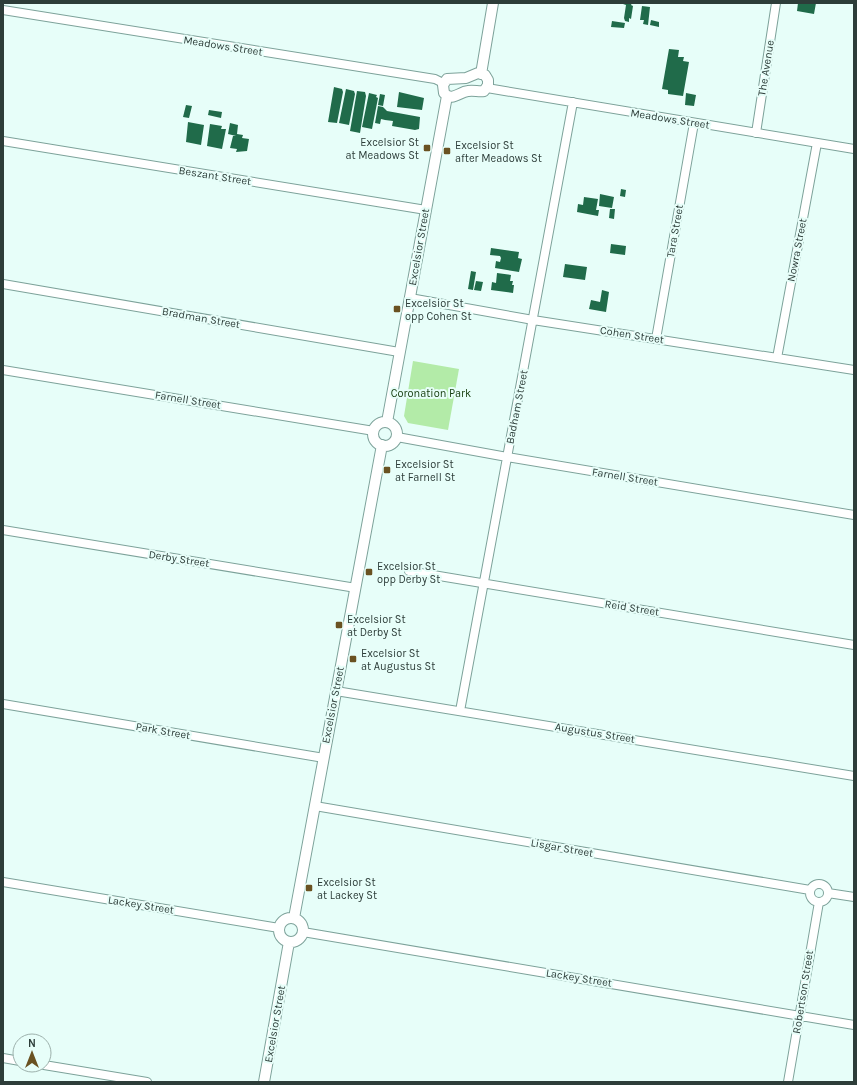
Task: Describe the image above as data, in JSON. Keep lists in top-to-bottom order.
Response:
{
  "streets": {
    "street": [
      "Meadows Street",
      "The Avenue",
      "Beszant Street",
      "Tara Street",
      "Excelsior Street",
      "Nowra Street",
      "Bradman Street",
      "Cohen Street",
      "Farnell Street",
      "Badham Street",
      "Derby Street",
      "Reid Street",
      "Park Street",
      "Augustus Street",
      "Lisgar Street",
      "Lackey Street",
      "Robertson Street"
    ]
  },
  "crossings": [
    ["Meadows Street", "The Avenue"],
    ["Meadows Street", "Tara Street"],
    ["Meadows Street", "Nowra Street"],
    ["Meadows Street", "Badham Street"],
    ["Beszant Street", "Excelsior Street"],
    ["Tara Street", "Cohen Street"],
    ["Excelsior Street", "Bradman Street"],
    ["Excelsior Street", "Cohen Street"],
    ["Excelsior Street", "Farnell Street"],
    ["Excelsior Street", "Derby Street"],
    ["Excelsior Street", "Park Street"],
    ["Excelsior Street", "Augustus Street"],
    ["Excelsior Street", "Lisgar Street"],
    ["Excelsior Street", "Lackey Street"],
    ["Nowra Street", "Cohen Street"],
    ["Cohen Street", "Badham Street"],
    ["Farnell Street", "Badham Street"],
    ["Badham Street", "Reid Street"],
    ["Badham Street", "Augustus Street"],
    ["Lisgar Street", "Robertson Street"],
    ["Lackey Street", "Robertson Street"]
  ],
  "parks": ["Coronation Park"],
  "places": {
    "transit": [
      "Excelsior St at Meadows St",
      "Excelsior St after Meadows St",
      "Excelsior St opp Cohen St",
      "Excelsior St at Farnell St",
      "Excelsior St opp Derby St",
      "Excelsior St at Derby St",
      "Excelsior St at Augustus St",
      "Excelsior St at Lackey St"
    ]
  },
  "north": "top"
}
